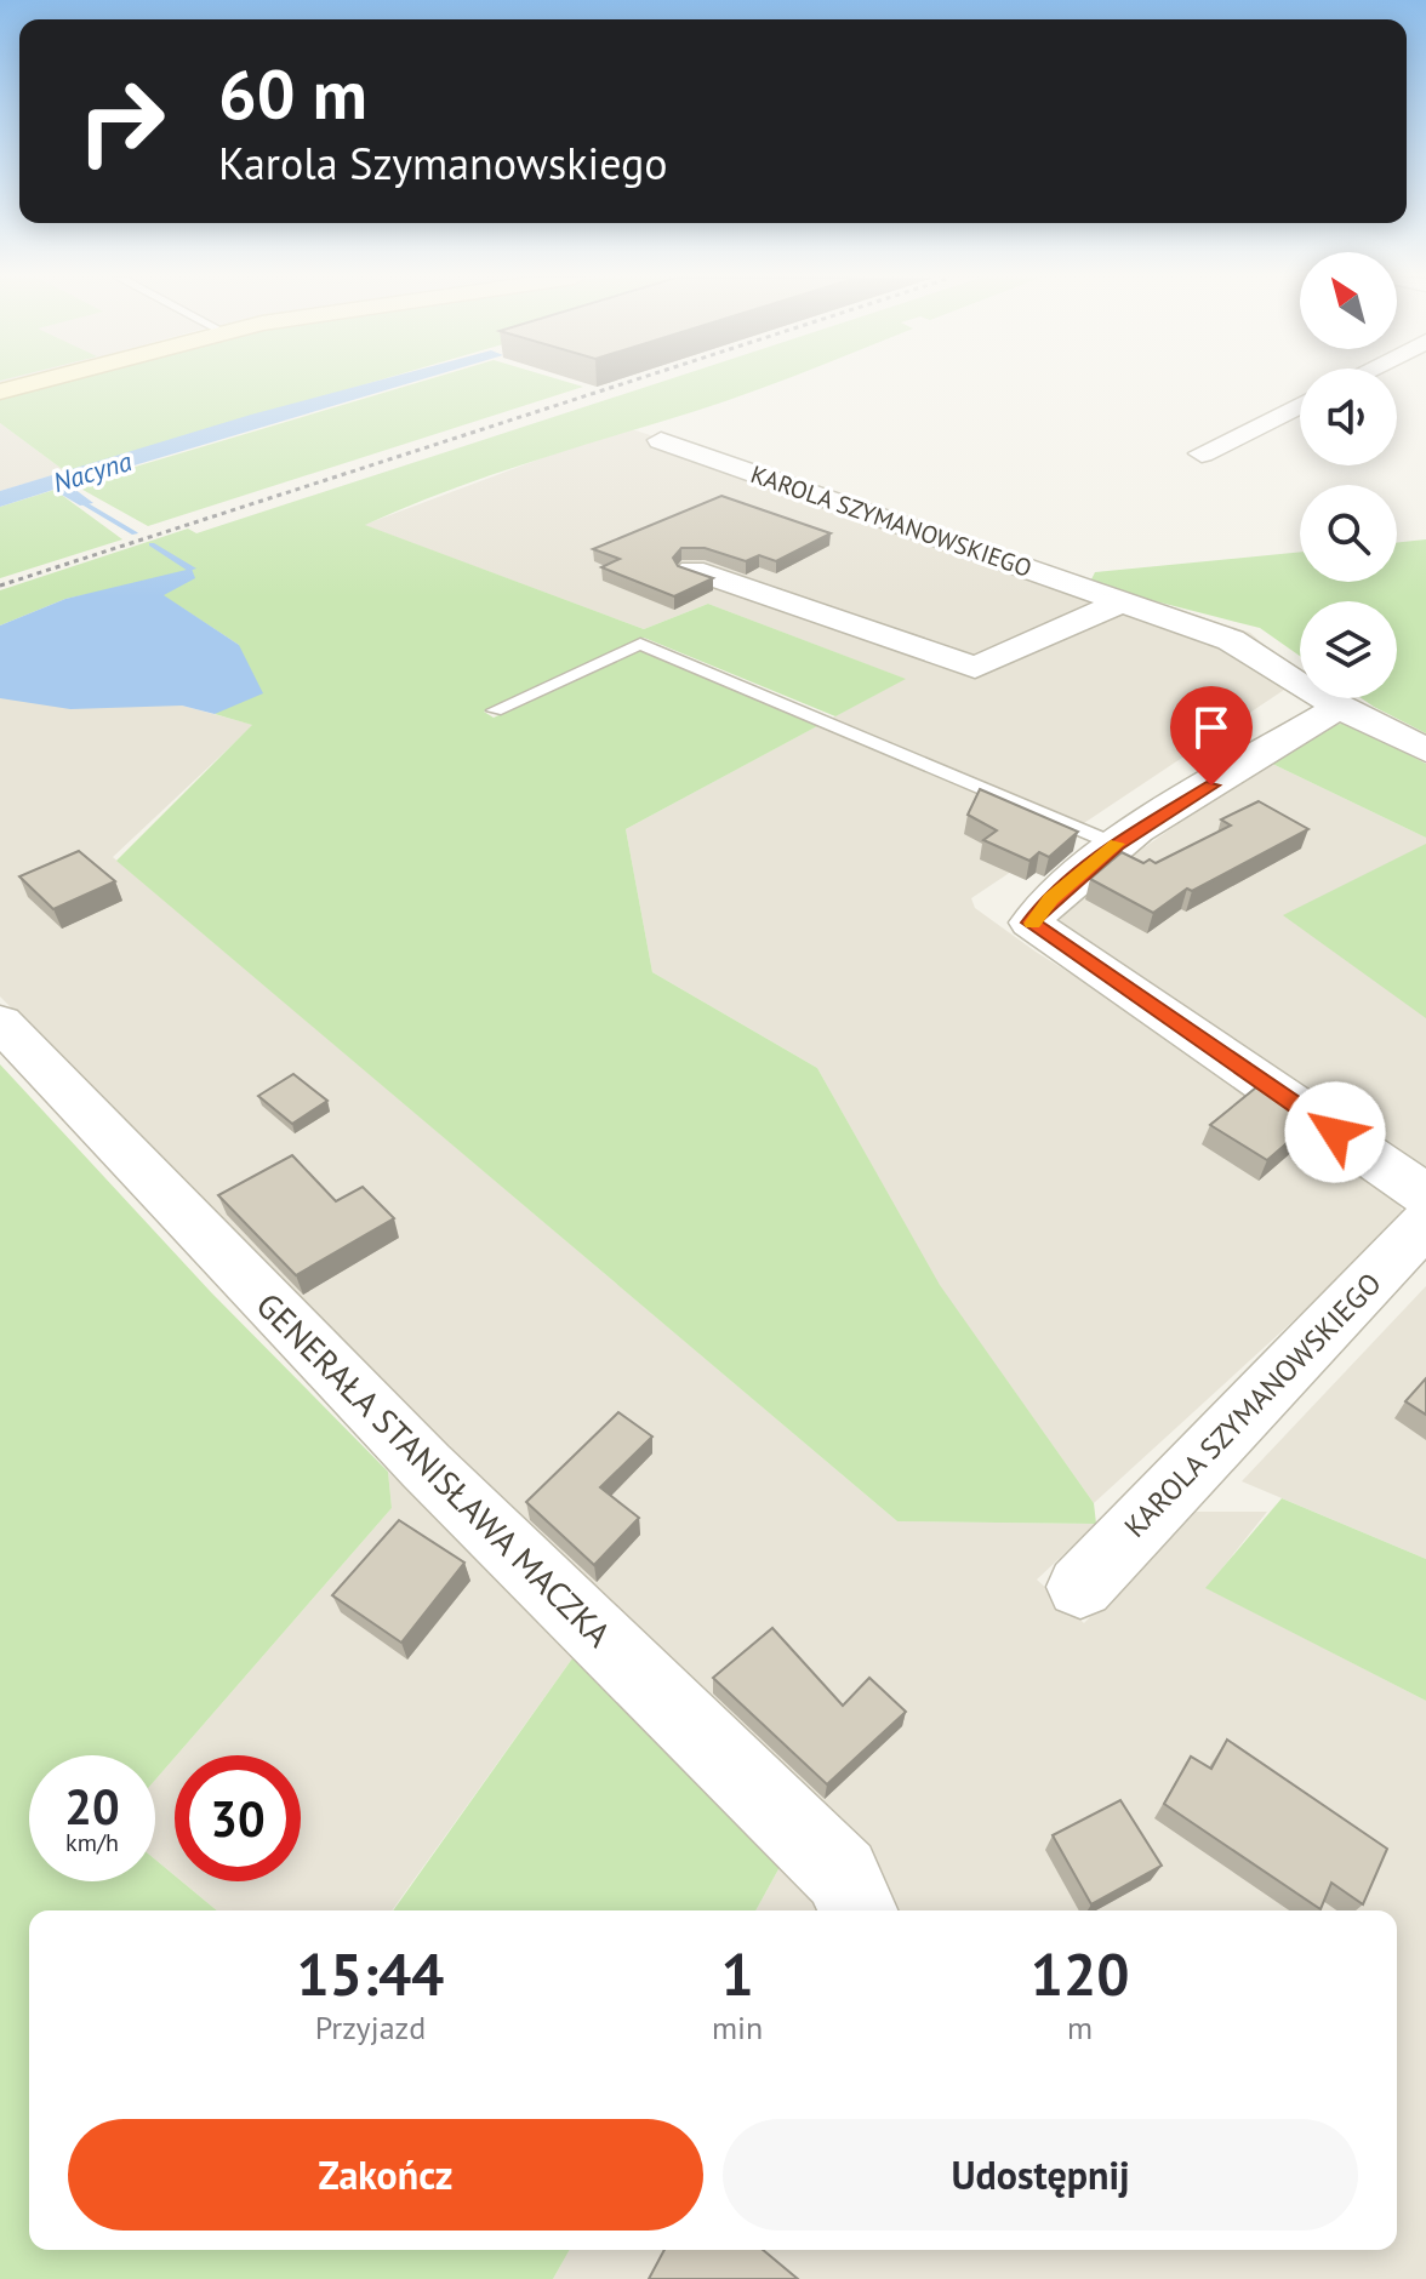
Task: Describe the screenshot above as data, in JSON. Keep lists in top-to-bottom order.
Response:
{
  "streets": {
    "street": ["KAROLA SZYMANOWSKIEGO", "GENERAŁA STANISŁAWA MACZKA"]
  },
  "water": ["Nacyna"],
  "north": "top left",
  "page": {
    "turn": ["60 m", "Karola Szymanowskiego"],
    "speed": "20 km/h",
    "limit": "30",
    "eta": [
      "15:44",
      "Przyjazd",
      "1",
      "min",
      "120",
      "m"
    ],
    "buttons": ["Zakończ", "Udostępnij"]
  }
}
